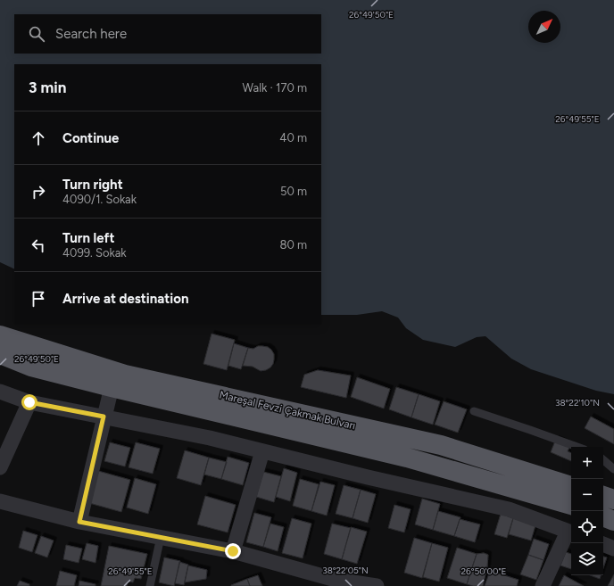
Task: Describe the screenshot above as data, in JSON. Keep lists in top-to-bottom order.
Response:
{
  "streets": {
    "highway": ["Mareşal Fevzi Çakmak Bulvarı"]
  },
  "north": "top right",
  "page": {
    "search": "Search here",
    "heading": ["3 min", "Walk · 170 m"],
    "list": [
      ["Continue", "40 m"],
      ["Turn right", "4090/1. Sokak", "50 m"],
      ["Turn left", "4099. Sokak", "80 m"],
      "Arrive at destination"
    ],
    "map_buttons": ["+", "−"]
  },
  "coordinates": [
    "26°49'50\"E",
    "26°49'55\"E",
    "38°22'10\"N",
    "38°22'05\"N",
    "26°50'00\"E"
  ]
}
